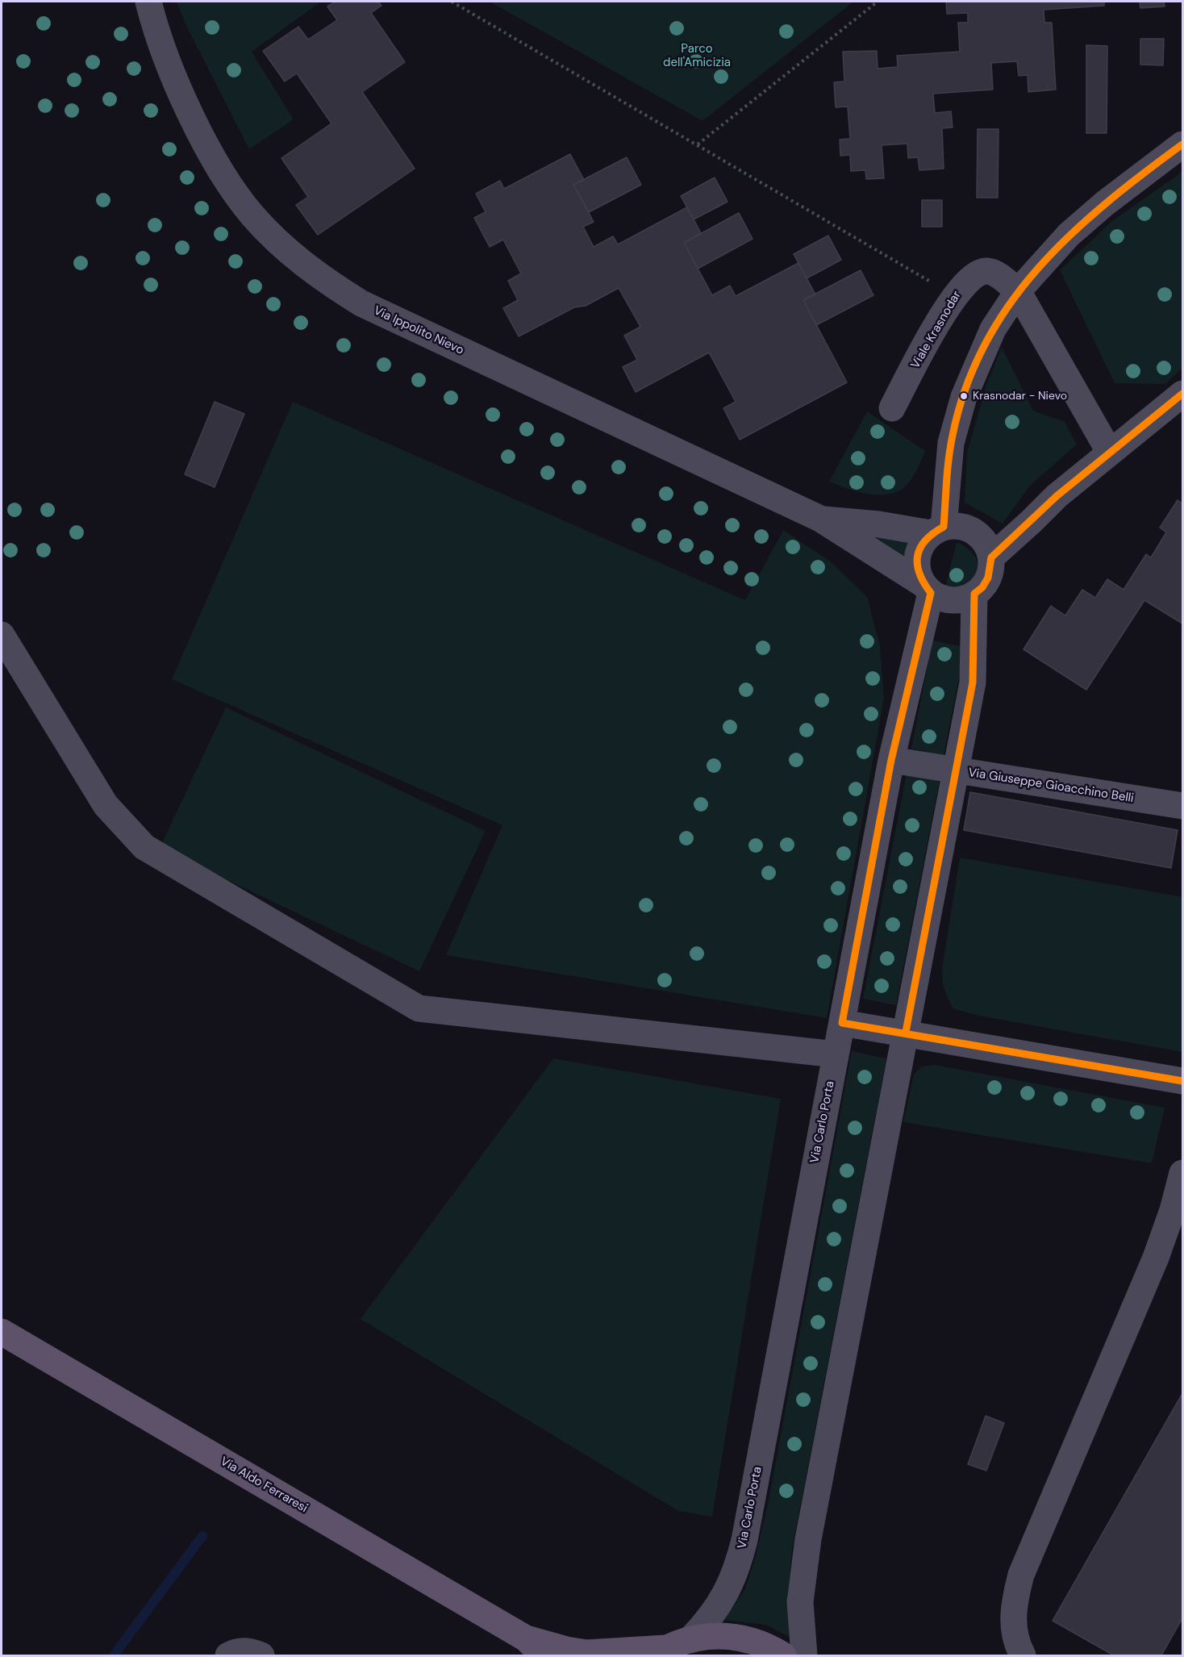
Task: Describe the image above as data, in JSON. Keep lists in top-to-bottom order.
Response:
{
  "streets": {
    "main road": ["Via Aldo Ferraresi"],
    "street": [
      "Viale Krasnodar",
      "Via Ippolito Nievo",
      "Via Giuseppe Gioacchino Belli",
      "Via Carlo Porta"
    ]
  },
  "crossings": [
    ["Via Ippolito Nievo", "Via Carlo Porta"],
    ["Via Giuseppe Gioacchino Belli", "Via Carlo Porta"],
    ["Via Carlo Porta", "Via Aldo Ferraresi"]
  ],
  "parks": ["Parco dell'Amicizia"],
  "places": ["Krasnodar - Nievo"]
}
